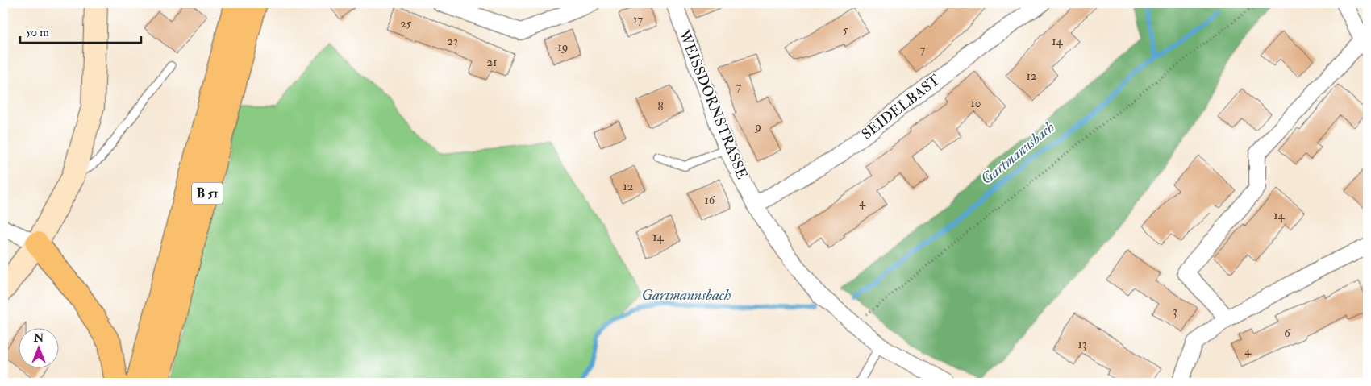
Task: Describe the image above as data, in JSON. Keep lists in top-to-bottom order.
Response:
{
  "streets": {
    "highway": ["B 51"],
    "street": ["WEISSDORNSTRASSE", "SEIDELBAST"]
  },
  "crossings": [
    ["WEISSDORNSTRASSE", "SEIDELBAST"]
  ],
  "water": ["Gartmannsbach"],
  "house_numbers": [
    "17",
    "25",
    "5",
    "23",
    "14",
    "19",
    "7",
    "21",
    "12",
    "7",
    "10",
    "8",
    "9",
    "12",
    "16",
    "4",
    "14",
    "14",
    "3",
    "6",
    "13",
    "4"
  ],
  "scale_bar": "50 m",
  "north": "top"
}
